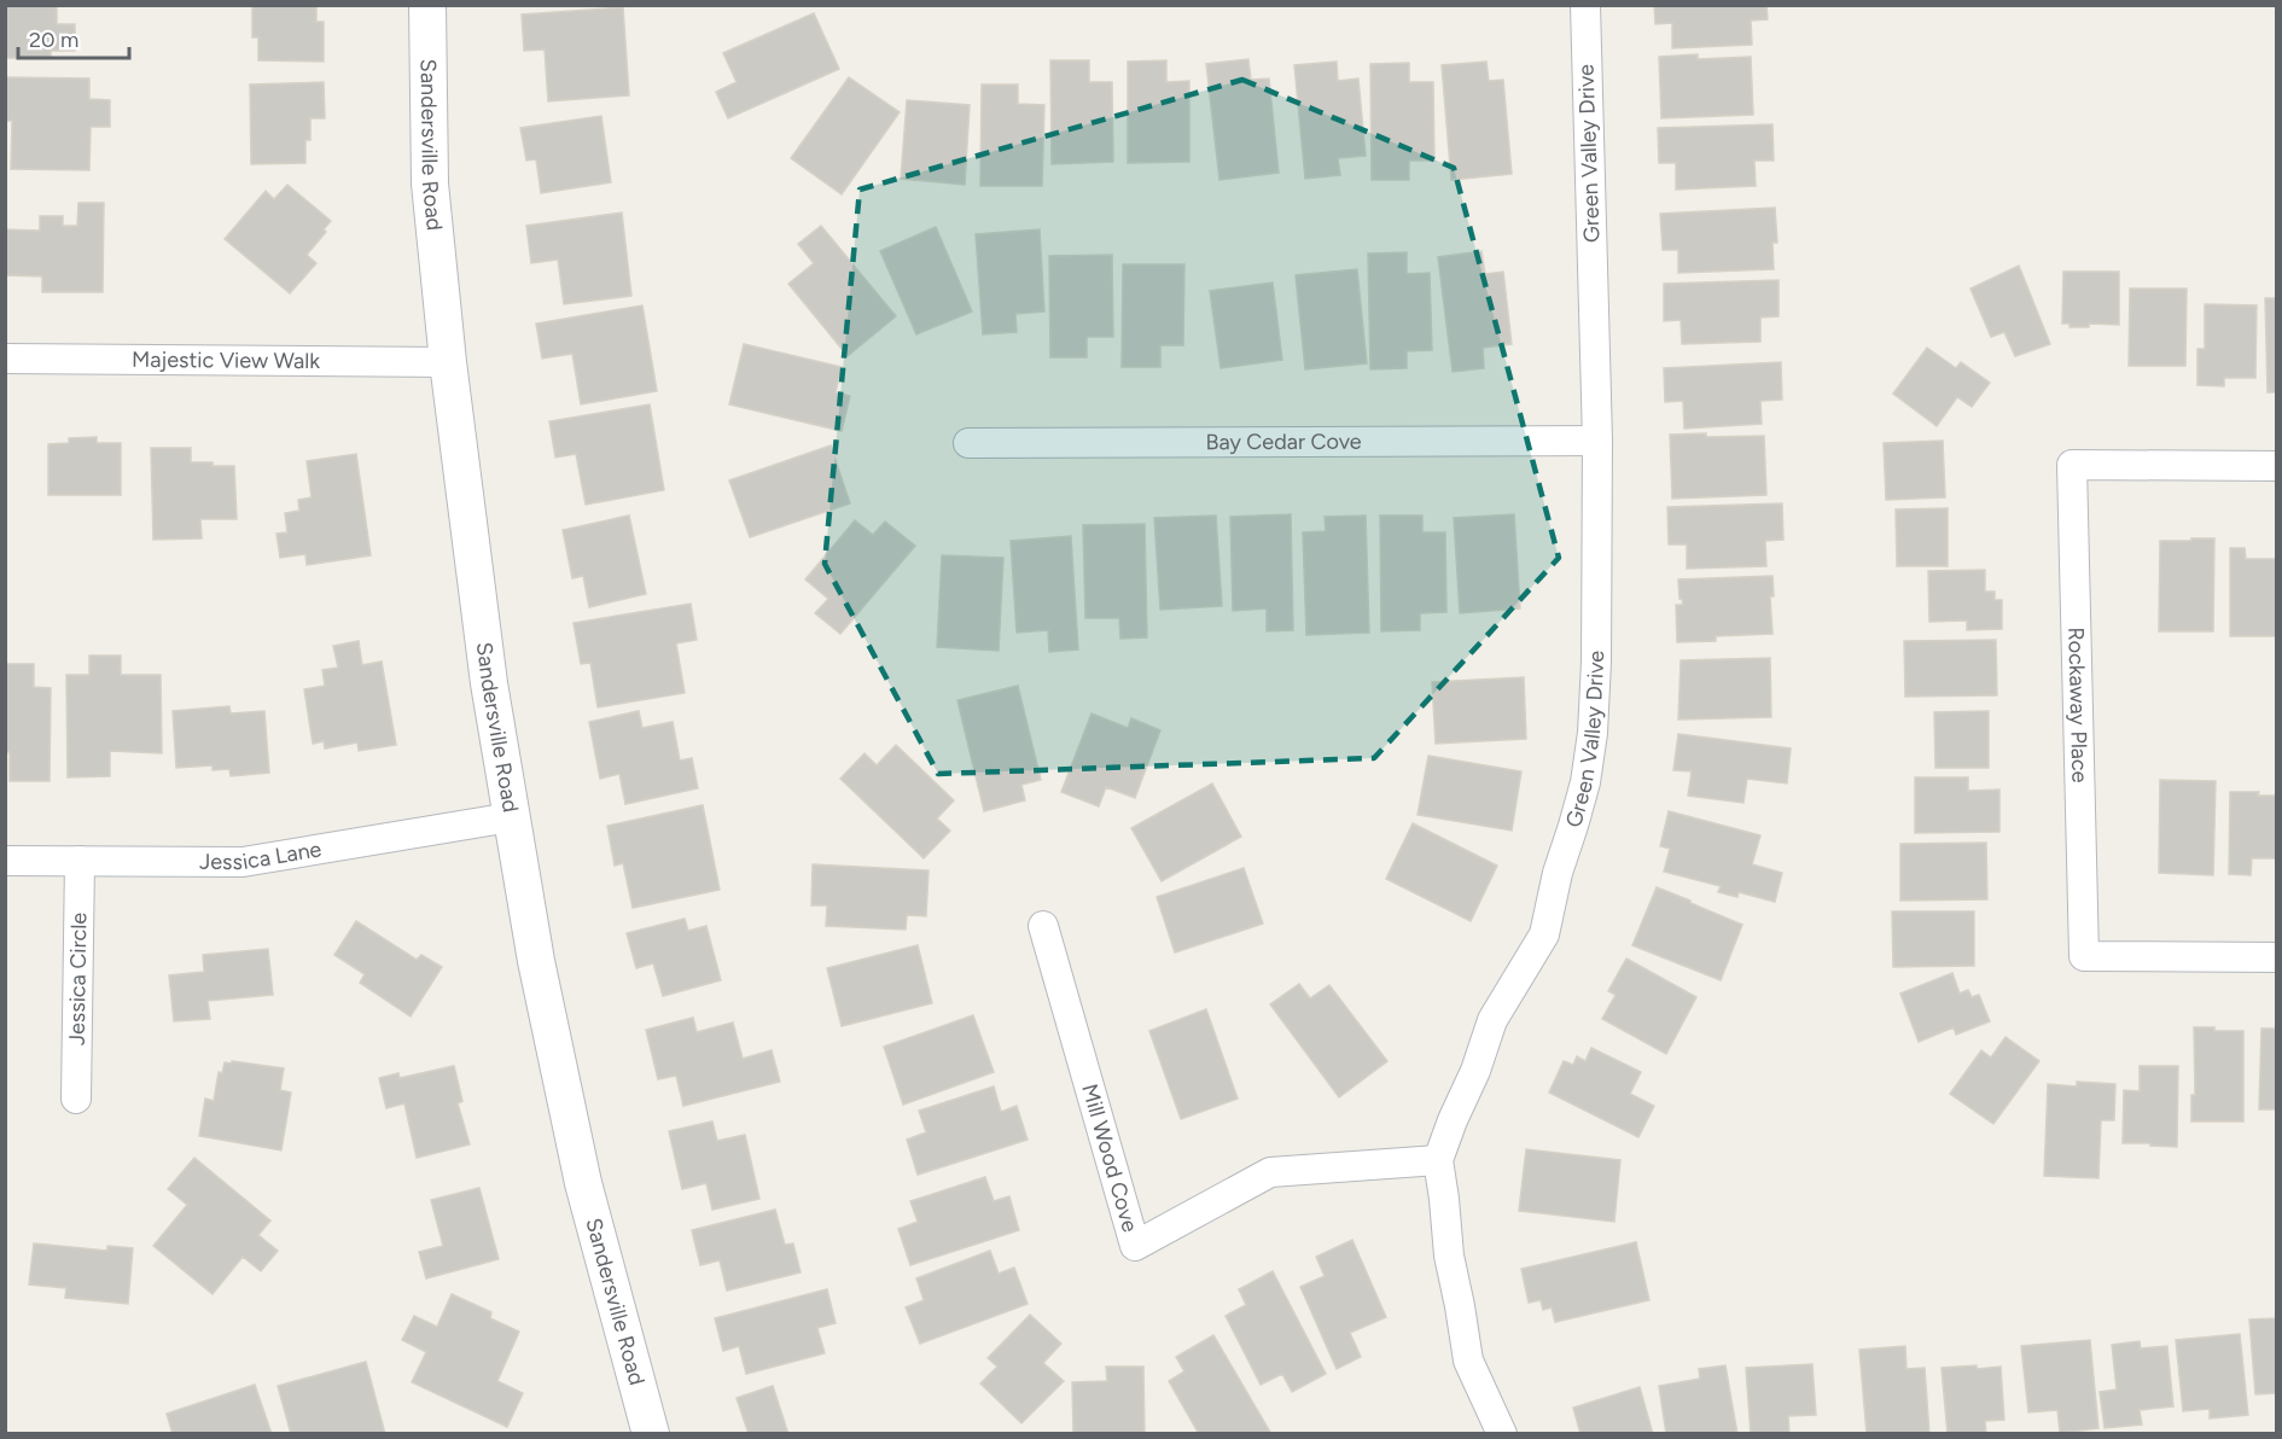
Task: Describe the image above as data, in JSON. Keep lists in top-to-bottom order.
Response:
{
  "streets": {
    "street": [
      "Sandersville Road",
      "Green Valley Drive",
      "Majestic View Walk",
      "Bay Cedar Cove",
      "Rockaway Place",
      "Jessica Lane",
      "Jessica Circle",
      "Mill Wood Cove"
    ]
  },
  "crossings": [
    ["Sandersville Road", "Majestic View Walk"],
    ["Sandersville Road", "Jessica Lane"],
    ["Green Valley Drive", "Bay Cedar Cove"],
    ["Green Valley Drive", "Mill Wood Cove"],
    ["Jessica Lane", "Jessica Circle"]
  ],
  "scale_bar": "20 m"
}
